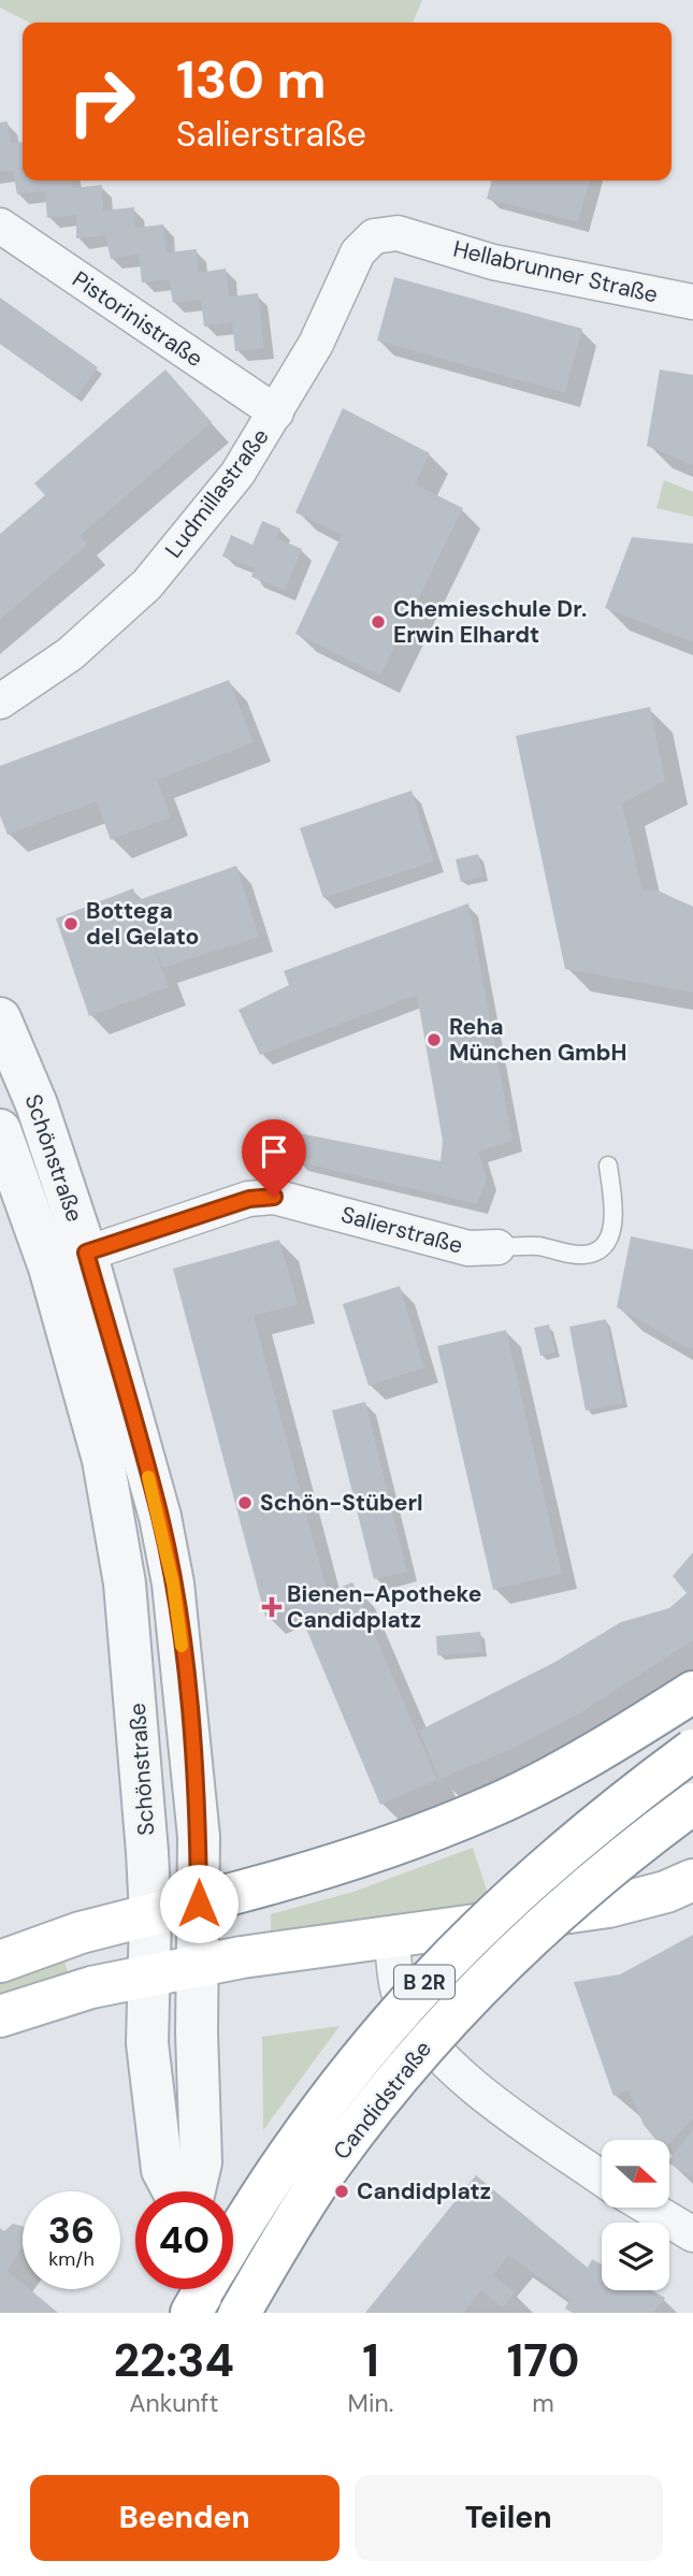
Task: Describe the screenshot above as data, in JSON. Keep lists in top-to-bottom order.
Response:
{
  "streets": {
    "main road": ["B 2R", "Candidstraße"],
    "street": [
      "Hellabrunner Straße",
      "Pistorinistraße",
      "Ludmillastraße",
      "Schönstraße",
      "Salierstraße"
    ]
  },
  "crossings": [
    ["Hellabrunner Straße", "Ludmillastraße"],
    ["Pistorinistraße", "Ludmillastraße"],
    ["Schönstraße", "Salierstraße"]
  ],
  "places": {
    "other": [
      "Chemieschule Dr. Erwin Elhardt",
      "Bottega del Gelato",
      "Reha München GmbH",
      "Schön-Stüberl",
      "Candidplatz"
    ],
    "health": ["Bienen-Apotheke Candidplatz"]
  },
  "north": "right",
  "page": {
    "turn": ["130 m", "Salierstraße"],
    "speed": "36 km/h",
    "limit": "40",
    "eta": [
      "22:34",
      "Ankunft",
      "1",
      "Min.",
      "170",
      "m"
    ],
    "buttons": ["Beenden", "Teilen"]
  }
}
